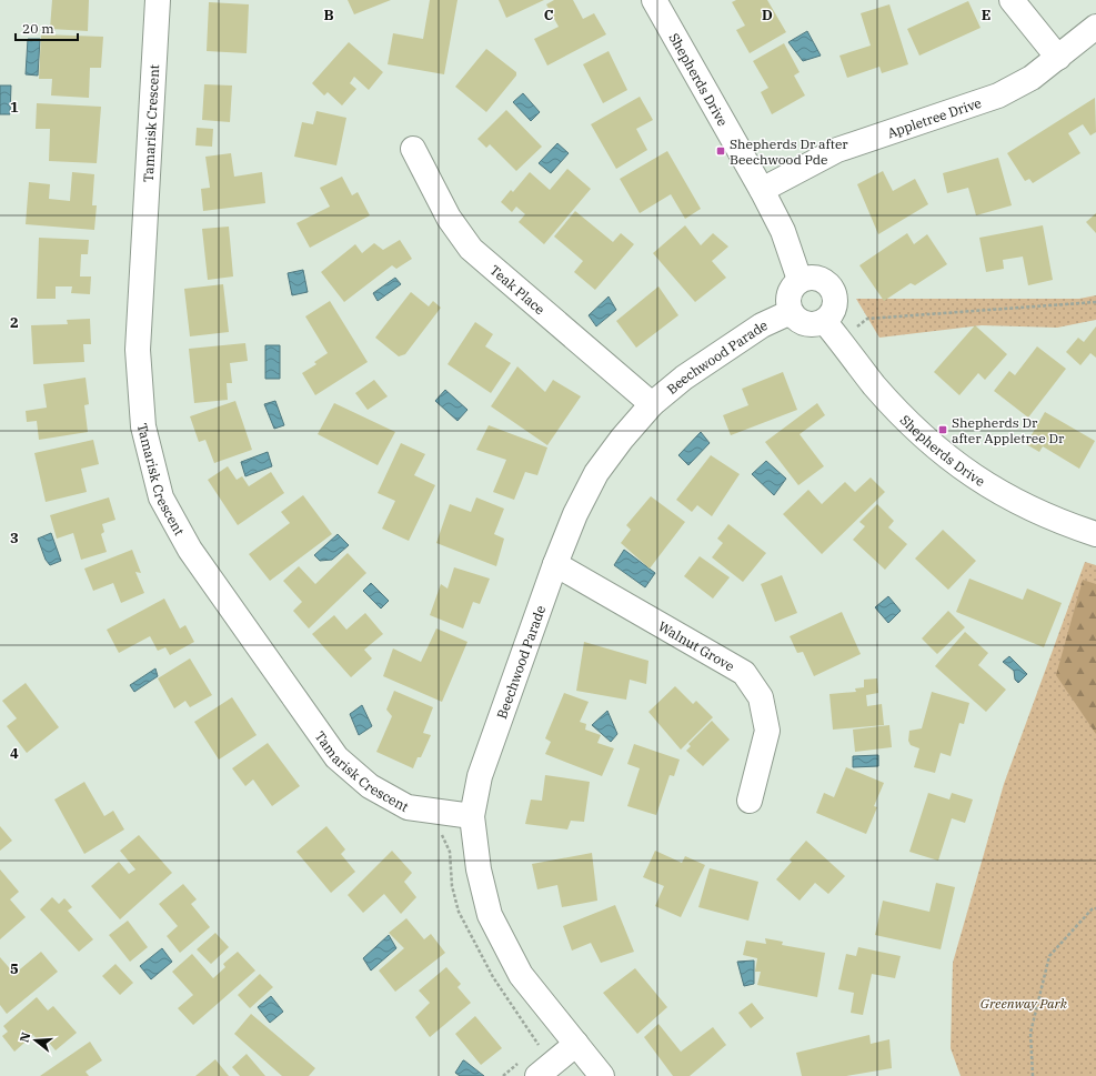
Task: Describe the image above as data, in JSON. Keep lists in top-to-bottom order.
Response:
{
  "streets": {
    "street": [
      "Shepherds Drive",
      "Appletree Drive",
      "Tamarisk Crescent",
      "Teak Place",
      "Beechwood Parade",
      "Walnut Grove"
    ]
  },
  "crossings": [
    ["Shepherds Drive", "Appletree Drive"],
    ["Shepherds Drive", "Beechwood Parade"],
    ["Tamarisk Crescent", "Beechwood Parade"],
    ["Teak Place", "Beechwood Parade"],
    ["Beechwood Parade", "Walnut Grove"]
  ],
  "parks": ["Greenway Park"],
  "places": {
    "transit": ["Shepherds Dr after Beechwood Pde", "Shepherds Dr after Appletree Dr"]
  },
  "scale_bar": "20 m",
  "north": "left",
  "grid": {
    "columns": [
      "B",
      "C",
      "D",
      "E"
    ],
    "rows": [
      "1",
      "2",
      "3",
      "4",
      "5"
    ]
  }
}
